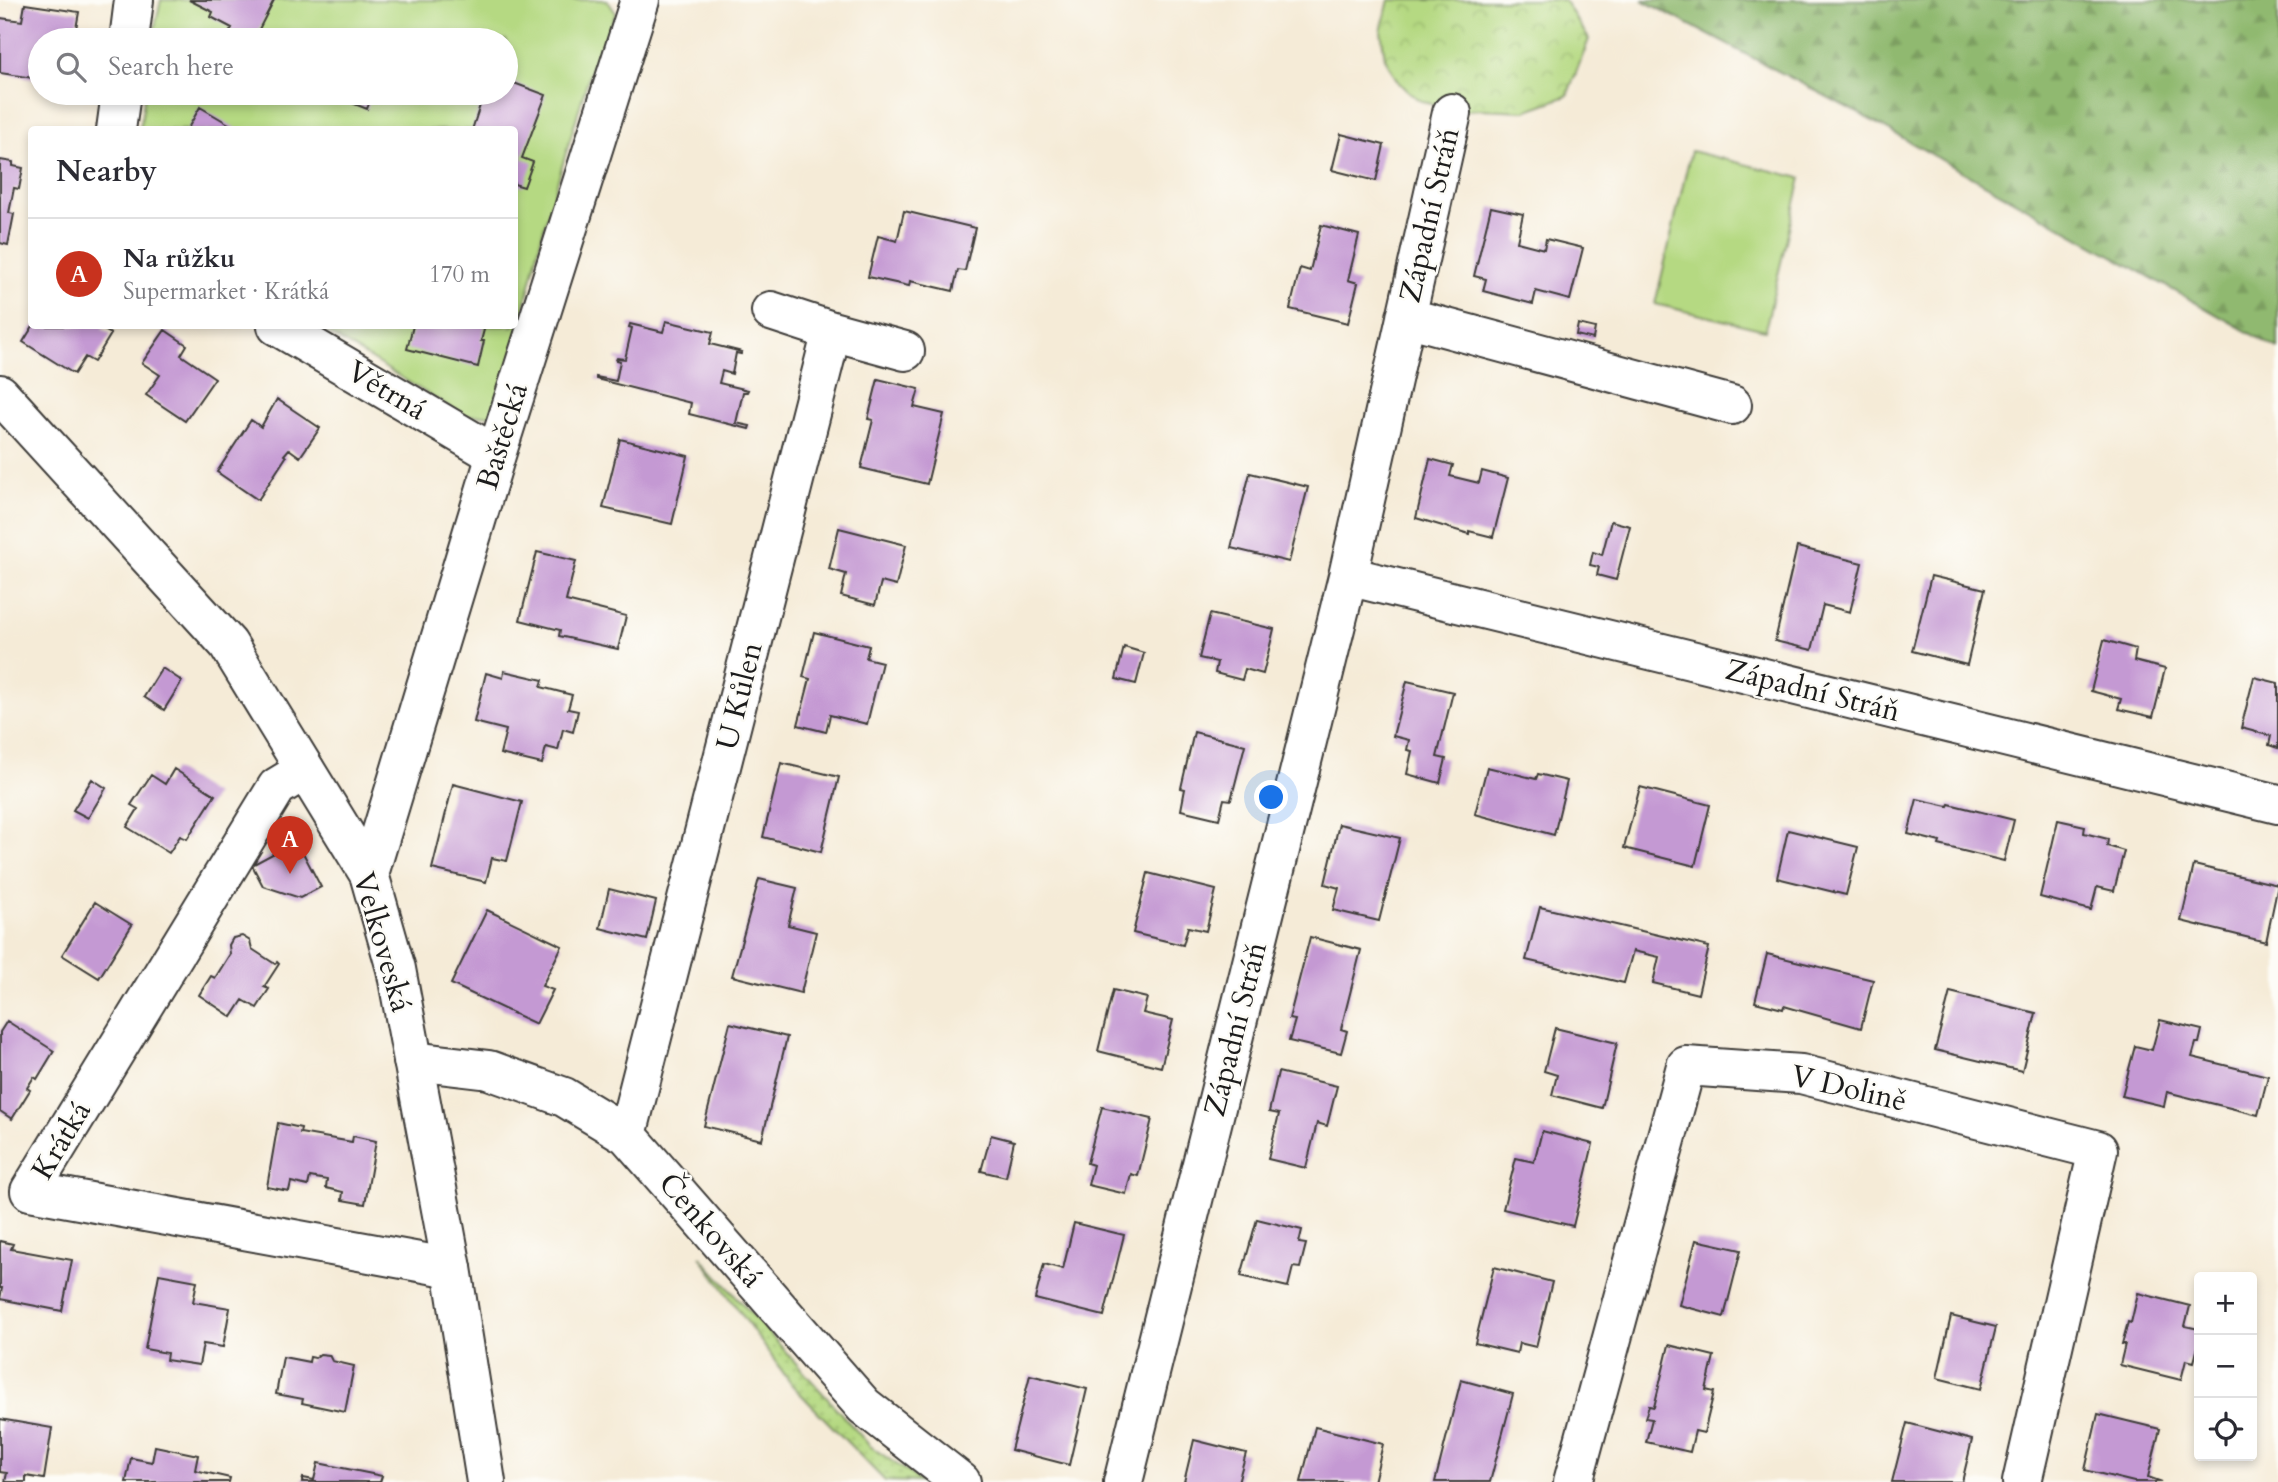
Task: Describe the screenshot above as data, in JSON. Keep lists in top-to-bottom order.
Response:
{
  "streets": {
    "street": [
      "Západní Stráň",
      "Větrná",
      "Baštěcká",
      "U Kůlen",
      "Velkoveská",
      "V Dolině",
      "Krátká",
      "Čenkovská"
    ]
  },
  "crossings": [
    ["Větrná", "Baštěcká"],
    ["Baštěcká", "Velkoveská"],
    ["U Kůlen", "Čenkovská"],
    ["Velkoveská", "Krátká"],
    ["Velkoveská", "Čenkovská"]
  ],
  "page": {
    "search": "Search here",
    "heading": "Nearby",
    "list": [
      {
        "mark": "A",
        "name": "Na růžku",
        "note": "Supermarket · Krátká",
        "value": "170 m"
      }
    ],
    "pins": "A",
    "map_buttons": ["+", "−"]
  }
}
